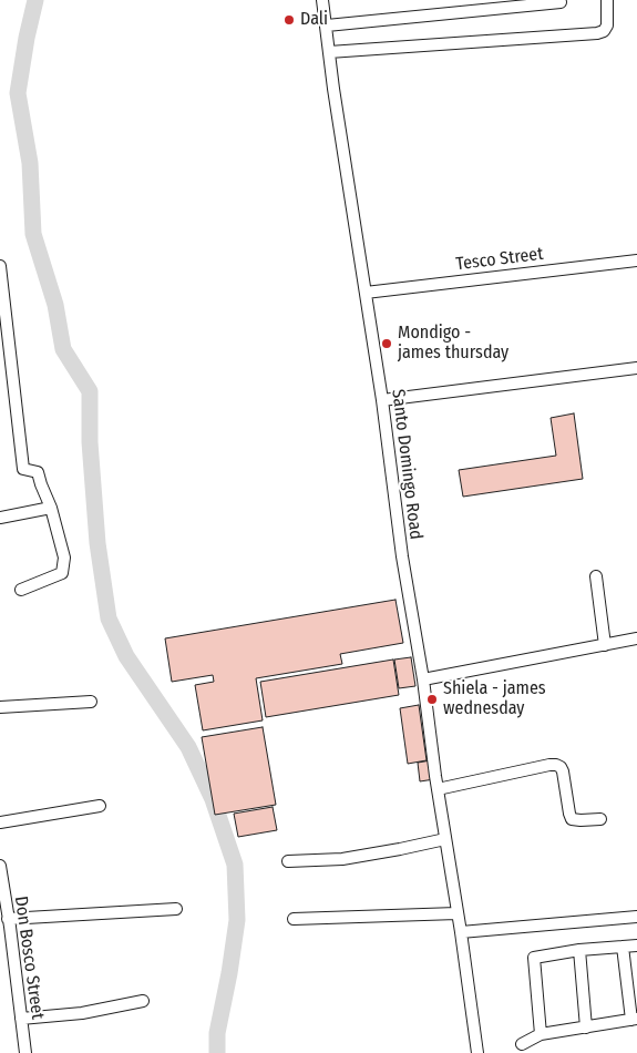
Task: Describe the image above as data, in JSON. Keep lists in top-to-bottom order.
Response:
{
  "streets": {
    "street": ["Tesco Street", "Santo Domingo Road", "Don Bosco Street"]
  },
  "crossings": [
    ["Tesco Street", "Santo Domingo Road"]
  ],
  "places": ["Dali", "Mondigo - james thursday", "Shiela - james wednesday"]
}
